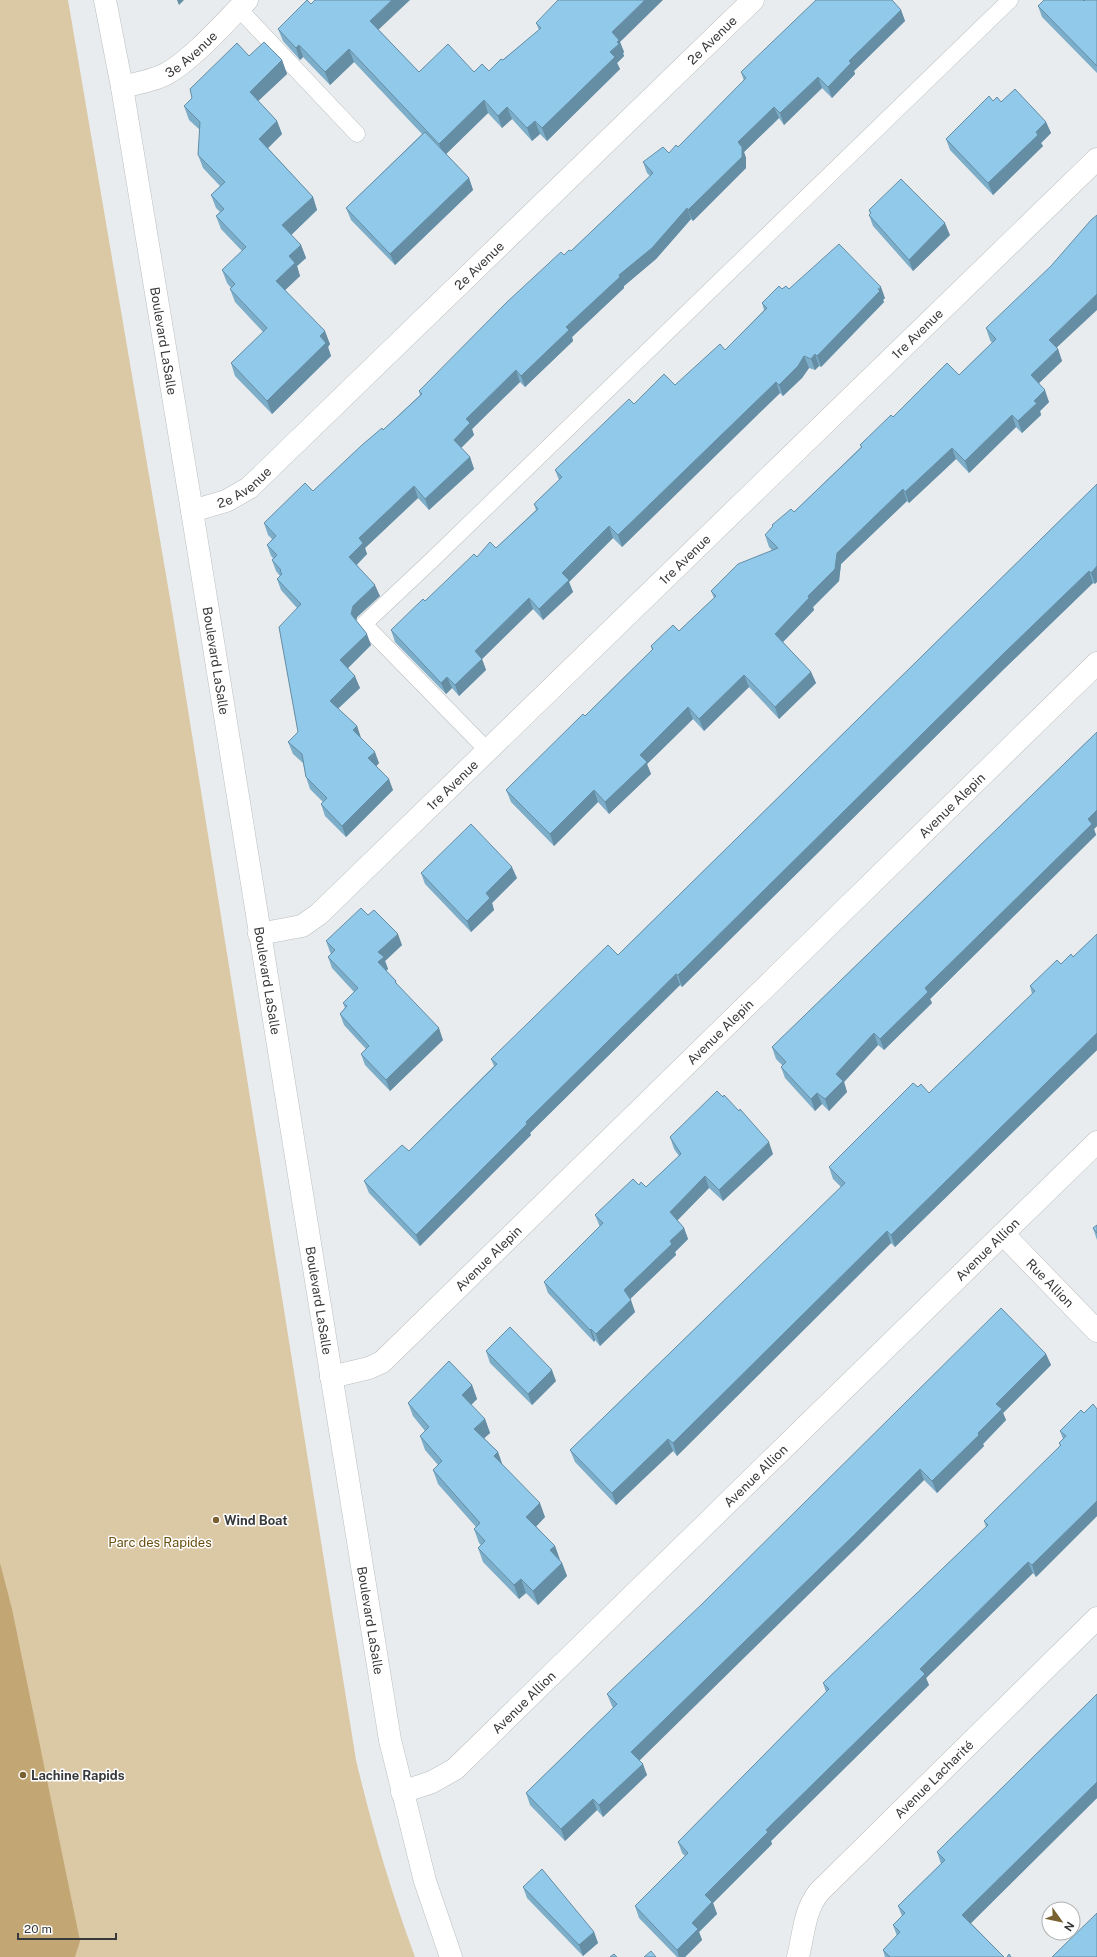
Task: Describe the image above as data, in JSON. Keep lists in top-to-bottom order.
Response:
{
  "streets": {
    "street": [
      "2e Avenue",
      "3e Avenue",
      "1re Avenue",
      "Boulevard LaSalle",
      "Avenue Alepin",
      "Avenue Allion",
      "Rue Allion",
      "Avenue Lacharité"
    ]
  },
  "crossings": [
    ["2e Avenue", "Boulevard LaSalle"],
    ["3e Avenue", "Boulevard LaSalle"],
    ["1re Avenue", "Boulevard LaSalle"],
    ["Boulevard LaSalle", "Avenue Alepin"],
    ["Boulevard LaSalle", "Avenue Allion"],
    ["Avenue Allion", "Rue Allion"]
  ],
  "parks": ["Parc des Rapides"],
  "places": ["Wind Boat", "Lachine Rapids"],
  "scale_bar": "20 m",
  "north": "bottom right"
}
